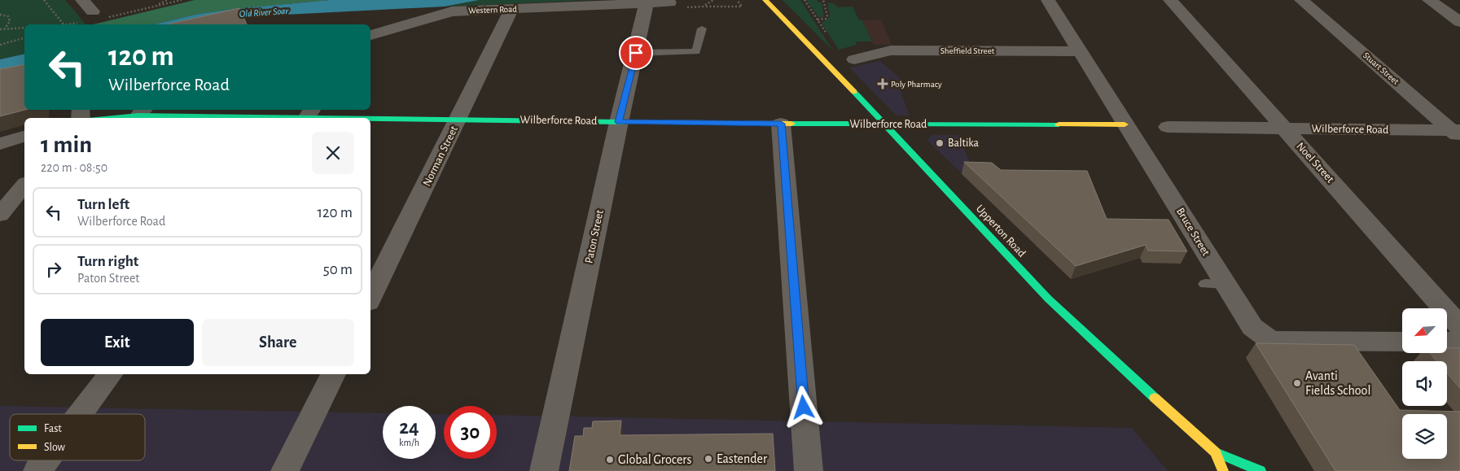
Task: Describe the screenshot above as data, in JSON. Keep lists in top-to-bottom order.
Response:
{
  "streets": {
    "street": [
      "Western Road",
      "Sheffield Street",
      "Stuart Street",
      "Wilberforce Road",
      "Norman Street",
      "Noel Street",
      "Upperton Road",
      "Bruce Street",
      "Paton Street"
    ]
  },
  "crossings": [
    ["Western Road", "Norman Street"],
    ["Western Road", "Paton Street"],
    ["Sheffield Street", "Bruce Street"],
    ["Stuart Street", "Wilberforce Road"],
    ["Wilberforce Road", "Norman Street"],
    ["Wilberforce Road", "Noel Street"],
    ["Wilberforce Road", "Upperton Road"],
    ["Wilberforce Road", "Bruce Street"],
    ["Wilberforce Road", "Paton Street"]
  ],
  "water": ["Old River Soar"],
  "places": {
    "health": ["Poly Pharmacy"],
    "other": [
      "Baltika",
      "Avanti Fields School",
      "Eastender",
      "Global Grocers"
    ]
  },
  "legend": ["Fast", "Slow"],
  "north": "bottom left",
  "page": {
    "turn": ["120 m", "Wilberforce Road"],
    "heading": ["1 min", "220 m · 08:50"],
    "list": [
      {
        "name": "Turn left",
        "note": "Wilberforce Road",
        "value": "120 m"
      },
      {
        "name": "Turn right",
        "note": "Paton Street",
        "value": "50 m"
      }
    ],
    "buttons": ["Exit", "Share"],
    "speed": "24 km/h",
    "limit": "30"
  }
}
